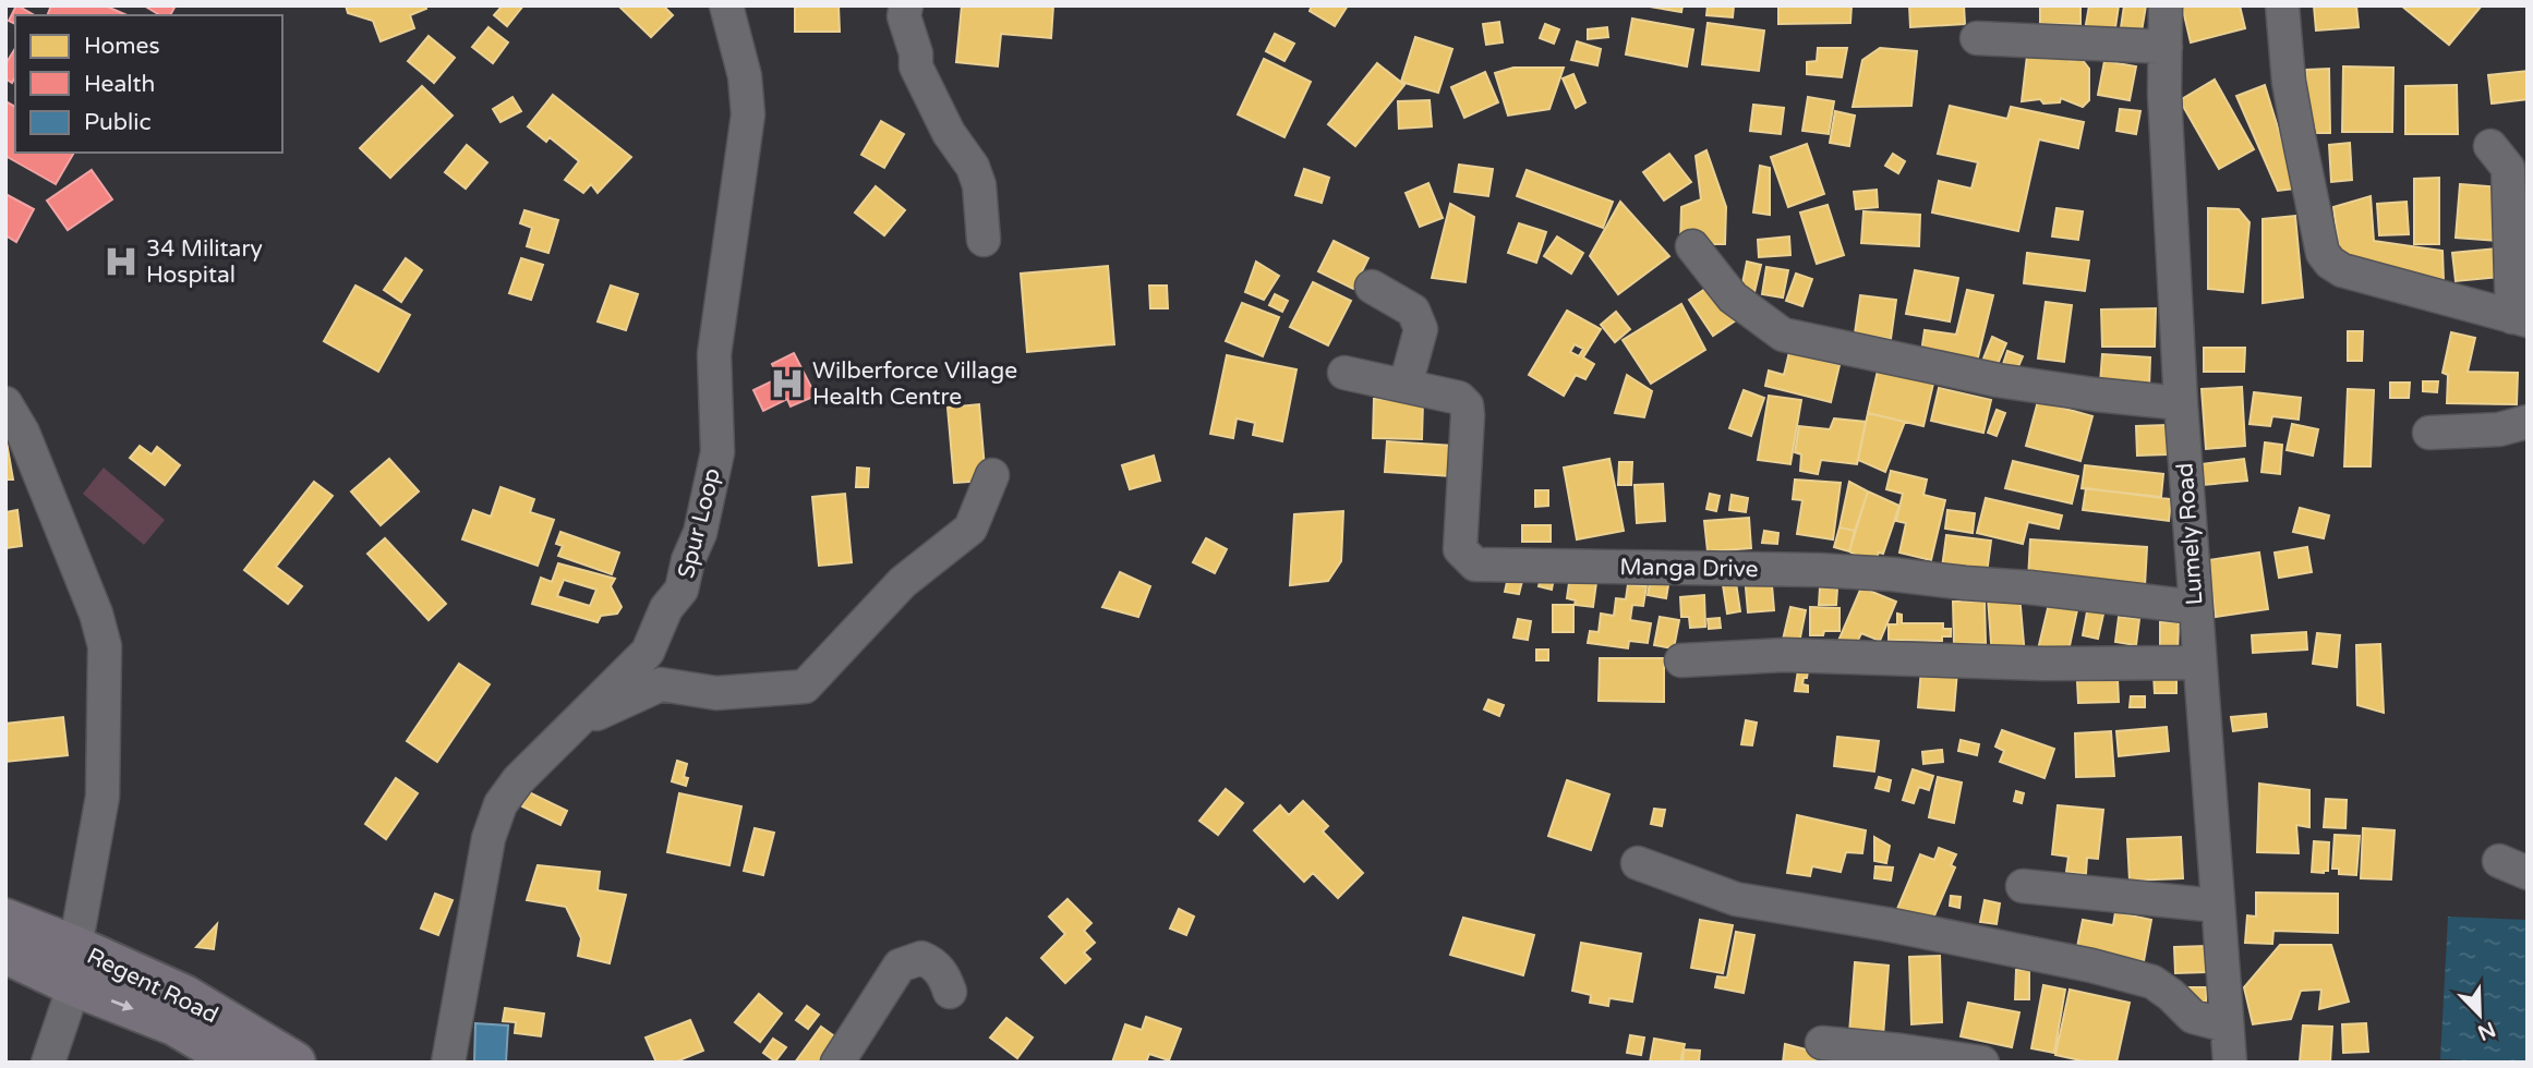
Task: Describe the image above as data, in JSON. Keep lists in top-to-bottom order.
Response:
{
  "streets": {
    "main road": ["Regent Road"],
    "street": ["Spur Loop", "Lumely Road", "Manga Drive"]
  },
  "crossings": [
    ["Lumely Road", "Manga Drive"]
  ],
  "places": {
    "hospital": ["34 Military Hospital", "Wilberforce Village Health Centre"]
  },
  "legend": ["Homes", "Health", "Public"],
  "north": "bottom right"
}
